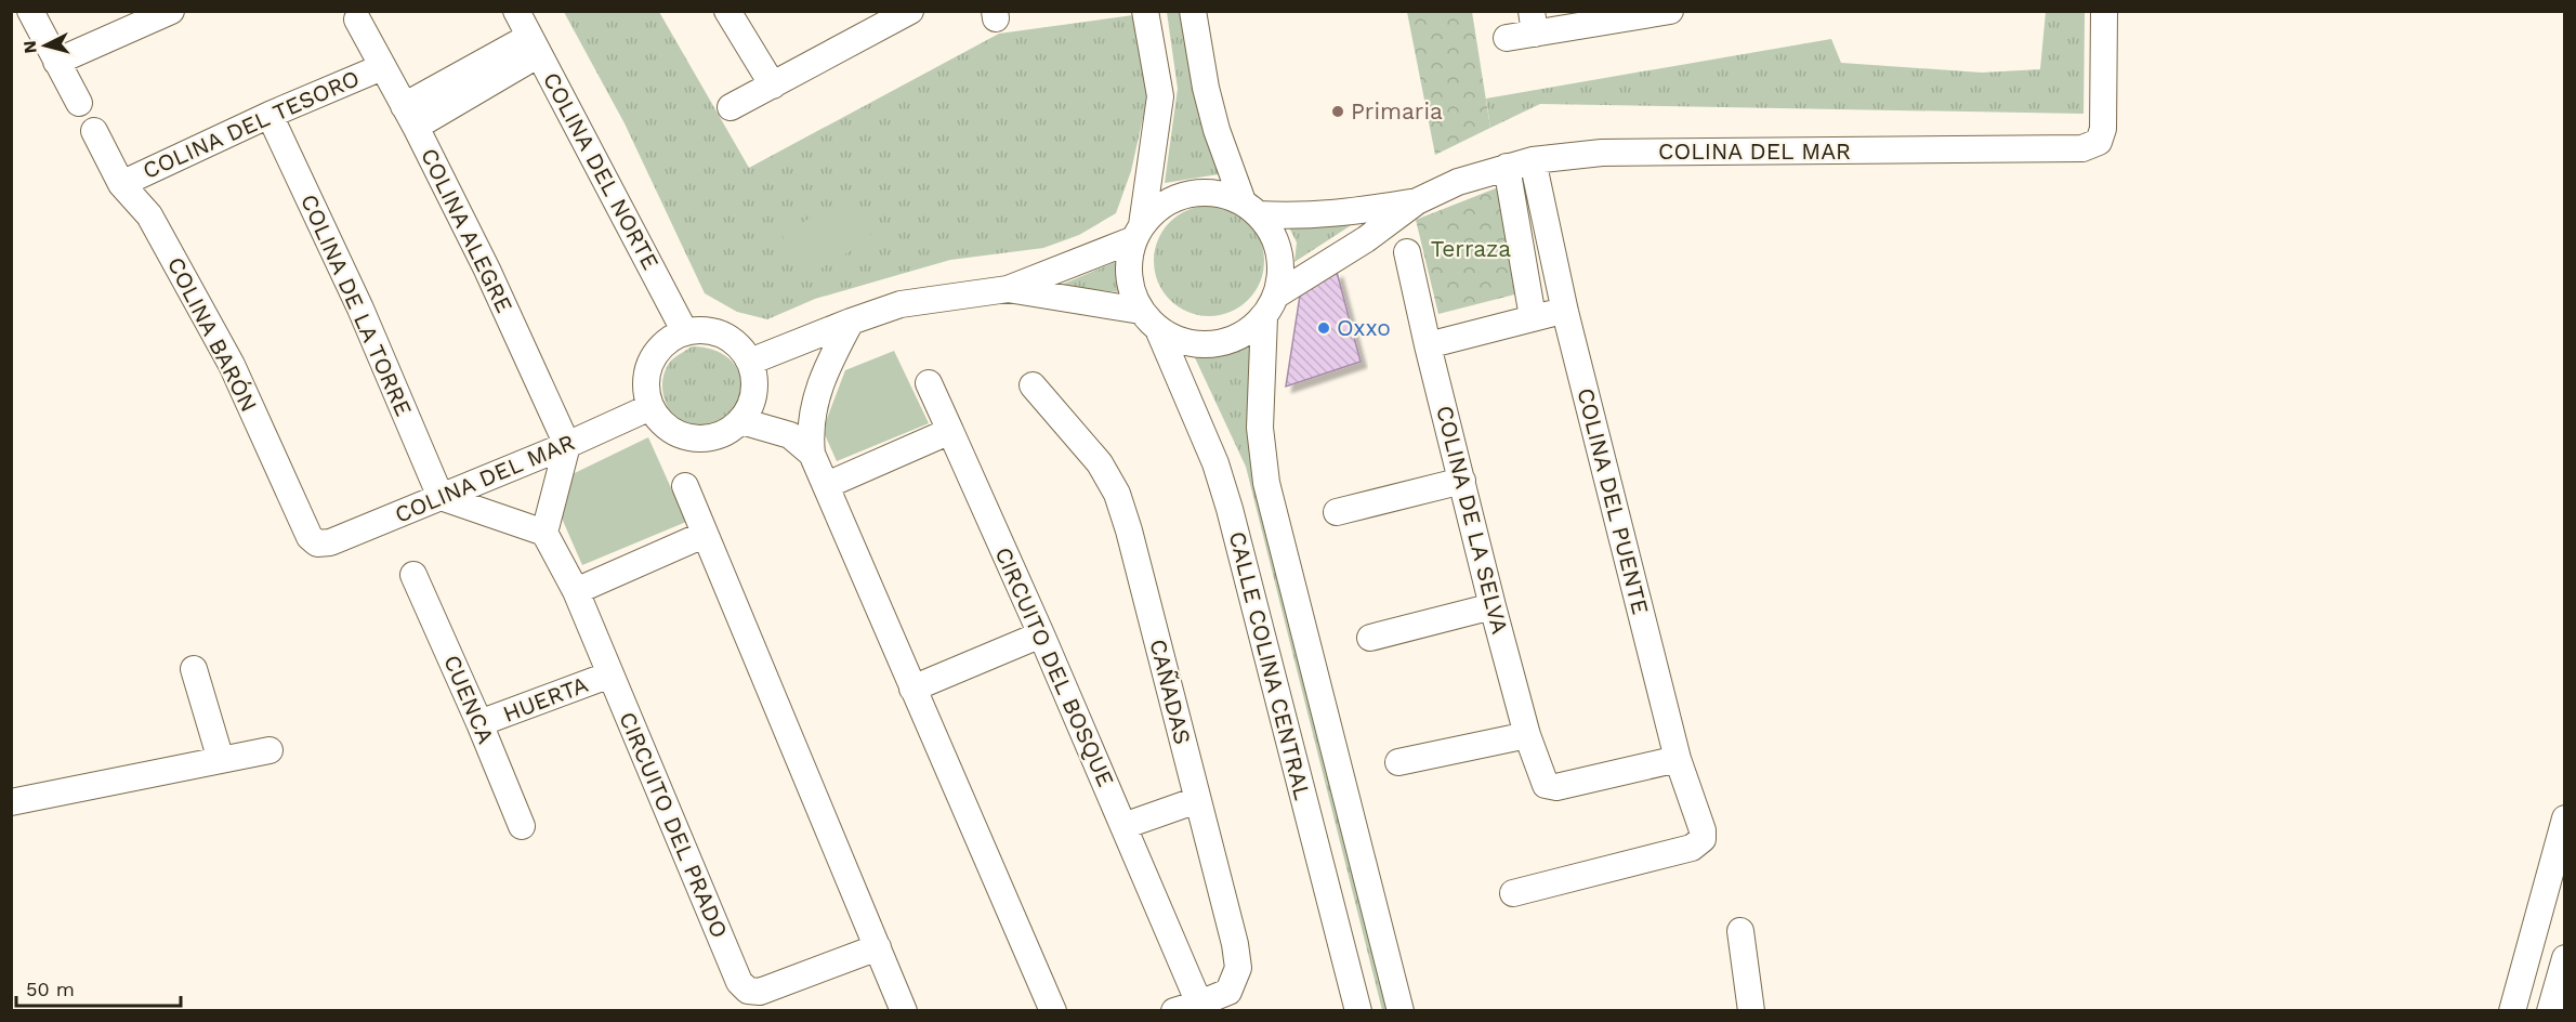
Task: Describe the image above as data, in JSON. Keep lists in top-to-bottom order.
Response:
{
  "streets": {
    "street": [
      "COLINA DEL TESORO",
      "COLINA DEL MAR",
      "COLINA DEL NORTE",
      "COLINA ALEGRE",
      "COLINA DE LA TORRE",
      "COLINA BARÓN",
      "COLINA DEL PUENTE",
      "COLINA DE LA SELVA",
      "CALLE COLINA CENTRAL",
      "CIRCUITO DEL BOSQUE",
      "CAÑADAS",
      "CUENCA",
      "HUERTA",
      "CIRCUITO DEL PRADO"
    ]
  },
  "crossings": [
    ["COLINA DEL TESORO", "COLINA ALEGRE"],
    ["COLINA DEL TESORO", "COLINA DE LA TORRE"],
    ["COLINA DEL TESORO", "COLINA BARÓN"],
    ["COLINA DEL MAR", "COLINA DEL NORTE"],
    ["COLINA DEL MAR", "COLINA ALEGRE"],
    ["COLINA DEL MAR", "COLINA DE LA TORRE"],
    ["COLINA DEL MAR", "COLINA BARÓN"],
    ["COLINA DEL MAR", "COLINA DEL PUENTE"],
    ["COLINA DEL MAR", "CALLE COLINA CENTRAL"],
    ["COLINA DEL PUENTE", "COLINA DE LA SELVA"],
    ["CIRCUITO DEL BOSQUE", "CAÑADAS"],
    ["CUENCA", "HUERTA"],
    ["HUERTA", "CIRCUITO DEL PRADO"]
  ],
  "parks": ["Terraza"],
  "places": ["Primaria", "Oxxo"],
  "scale_bar": "50 m",
  "north": "left"
}
